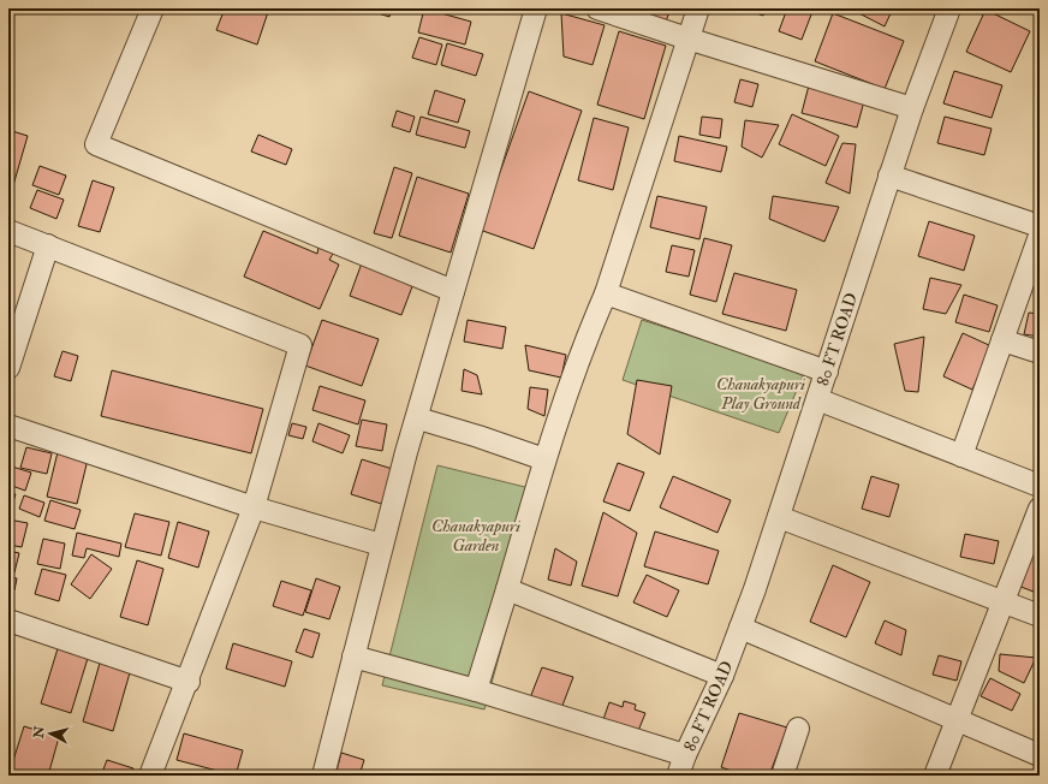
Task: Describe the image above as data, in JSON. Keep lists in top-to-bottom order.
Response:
{
  "streets": {
    "street": ["80 FT ROAD"]
  },
  "parks": ["Chanakyapuri Play Ground", "Chanakyapuri Garden"],
  "north": "left"
}
